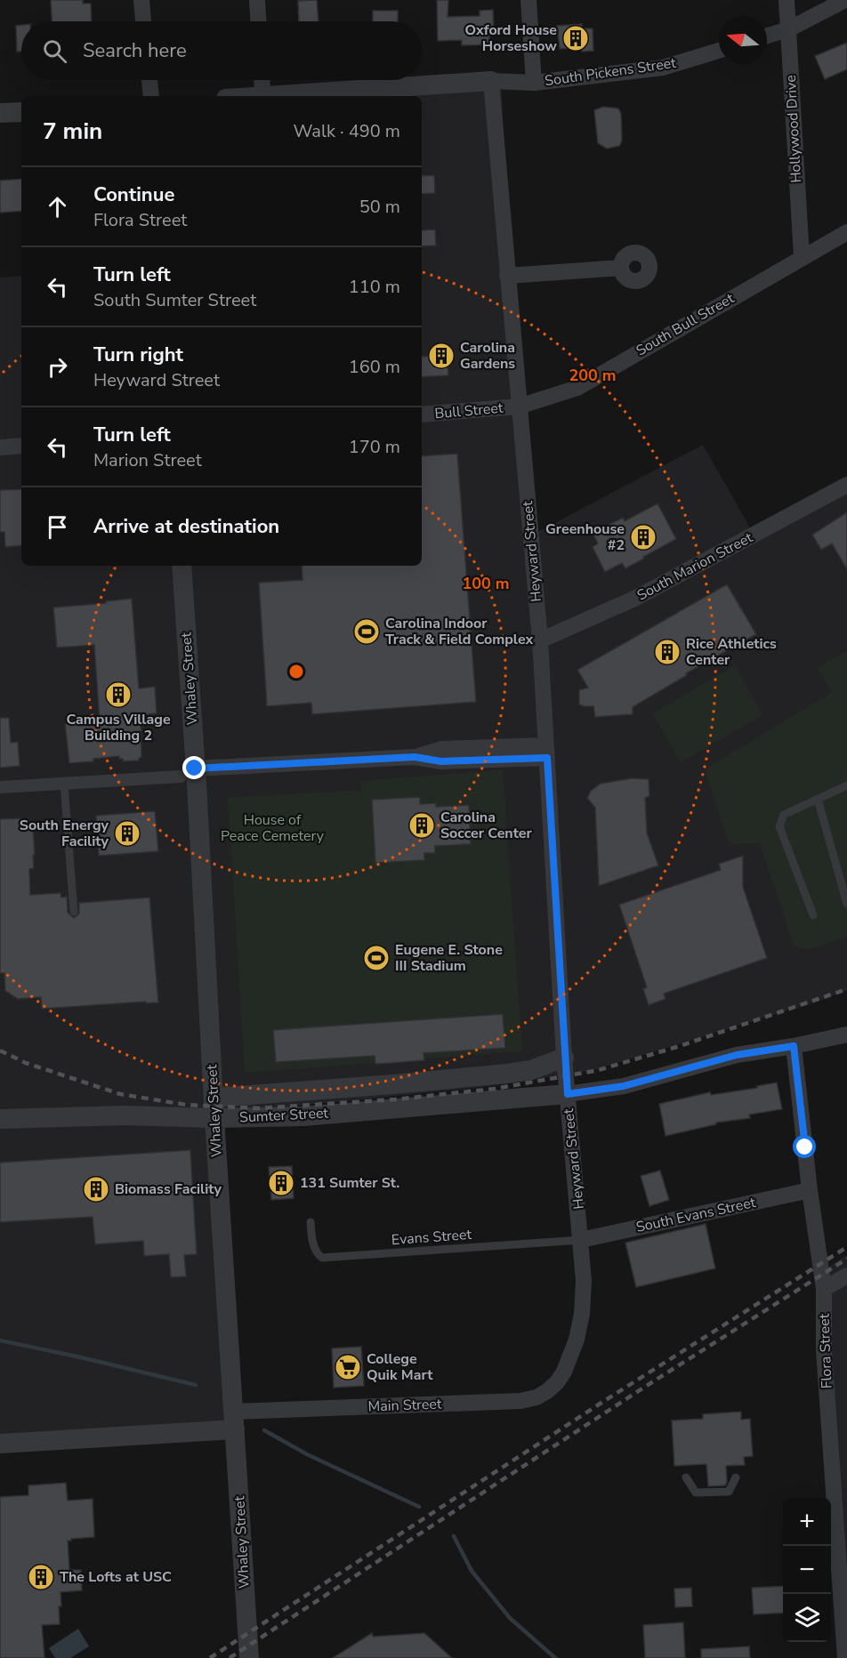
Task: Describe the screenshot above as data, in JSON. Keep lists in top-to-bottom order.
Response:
{
  "streets": {
    "street": [
      "South Pickens Street",
      "Hollywood Drive",
      "South Bull Street",
      "Bull Street",
      "Heyward Street",
      "South Marion Street",
      "Whaley Street",
      "Sumter Street",
      "South Evans Street",
      "Flora Street",
      "Main Street"
    ],
    "lane": ["Evans Street"]
  },
  "crossings": [
    ["South Pickens Street", "Heyward Street"],
    ["Hollywood Drive", "South Bull Street"],
    ["South Bull Street", "Bull Street"],
    ["South Bull Street", "Heyward Street"],
    ["Bull Street", "Heyward Street"],
    ["Heyward Street", "South Marion Street"],
    ["Heyward Street", "Sumter Street"],
    ["Heyward Street", "South Evans Street"],
    ["Heyward Street", "Evans Street"],
    ["Heyward Street", "Main Street"],
    ["Whaley Street", "Sumter Street"],
    ["Whaley Street", "Main Street"],
    ["South Evans Street", "Evans Street"],
    ["South Evans Street", "Flora Street"]
  ],
  "parks": ["House of Peace Cemetery"],
  "places": {
    "building": [
      "Oxford House Horseshow",
      "Carolina Gardens",
      "Greenhouse #2",
      "Rice Athletics Center",
      "Campus Village Building 2",
      "Carolina Soccer Center",
      "South Energy Facility",
      "131 Sumter St.",
      "Biomass Facility",
      "The Lofts at USC"
    ],
    "sports": ["Carolina Indoor Track & Field Complex", "Eugene E. Stone III Stadium"],
    "supermarket": ["College Quik Mart"]
  },
  "north": "left",
  "page": {
    "search": "Search here",
    "heading": ["7 min", "Walk · 490 m"],
    "list": [
      ["Continue", "Flora Street", "50 m"],
      ["Turn left", "South Sumter Street", "110 m"],
      ["Turn right", "Heyward Street", "160 m"],
      ["Turn left", "Marion Street", "170 m"],
      "Arrive at destination"
    ],
    "map_buttons": ["+", "−"]
  },
  "rings": ["200 m", "100 m"]
}
